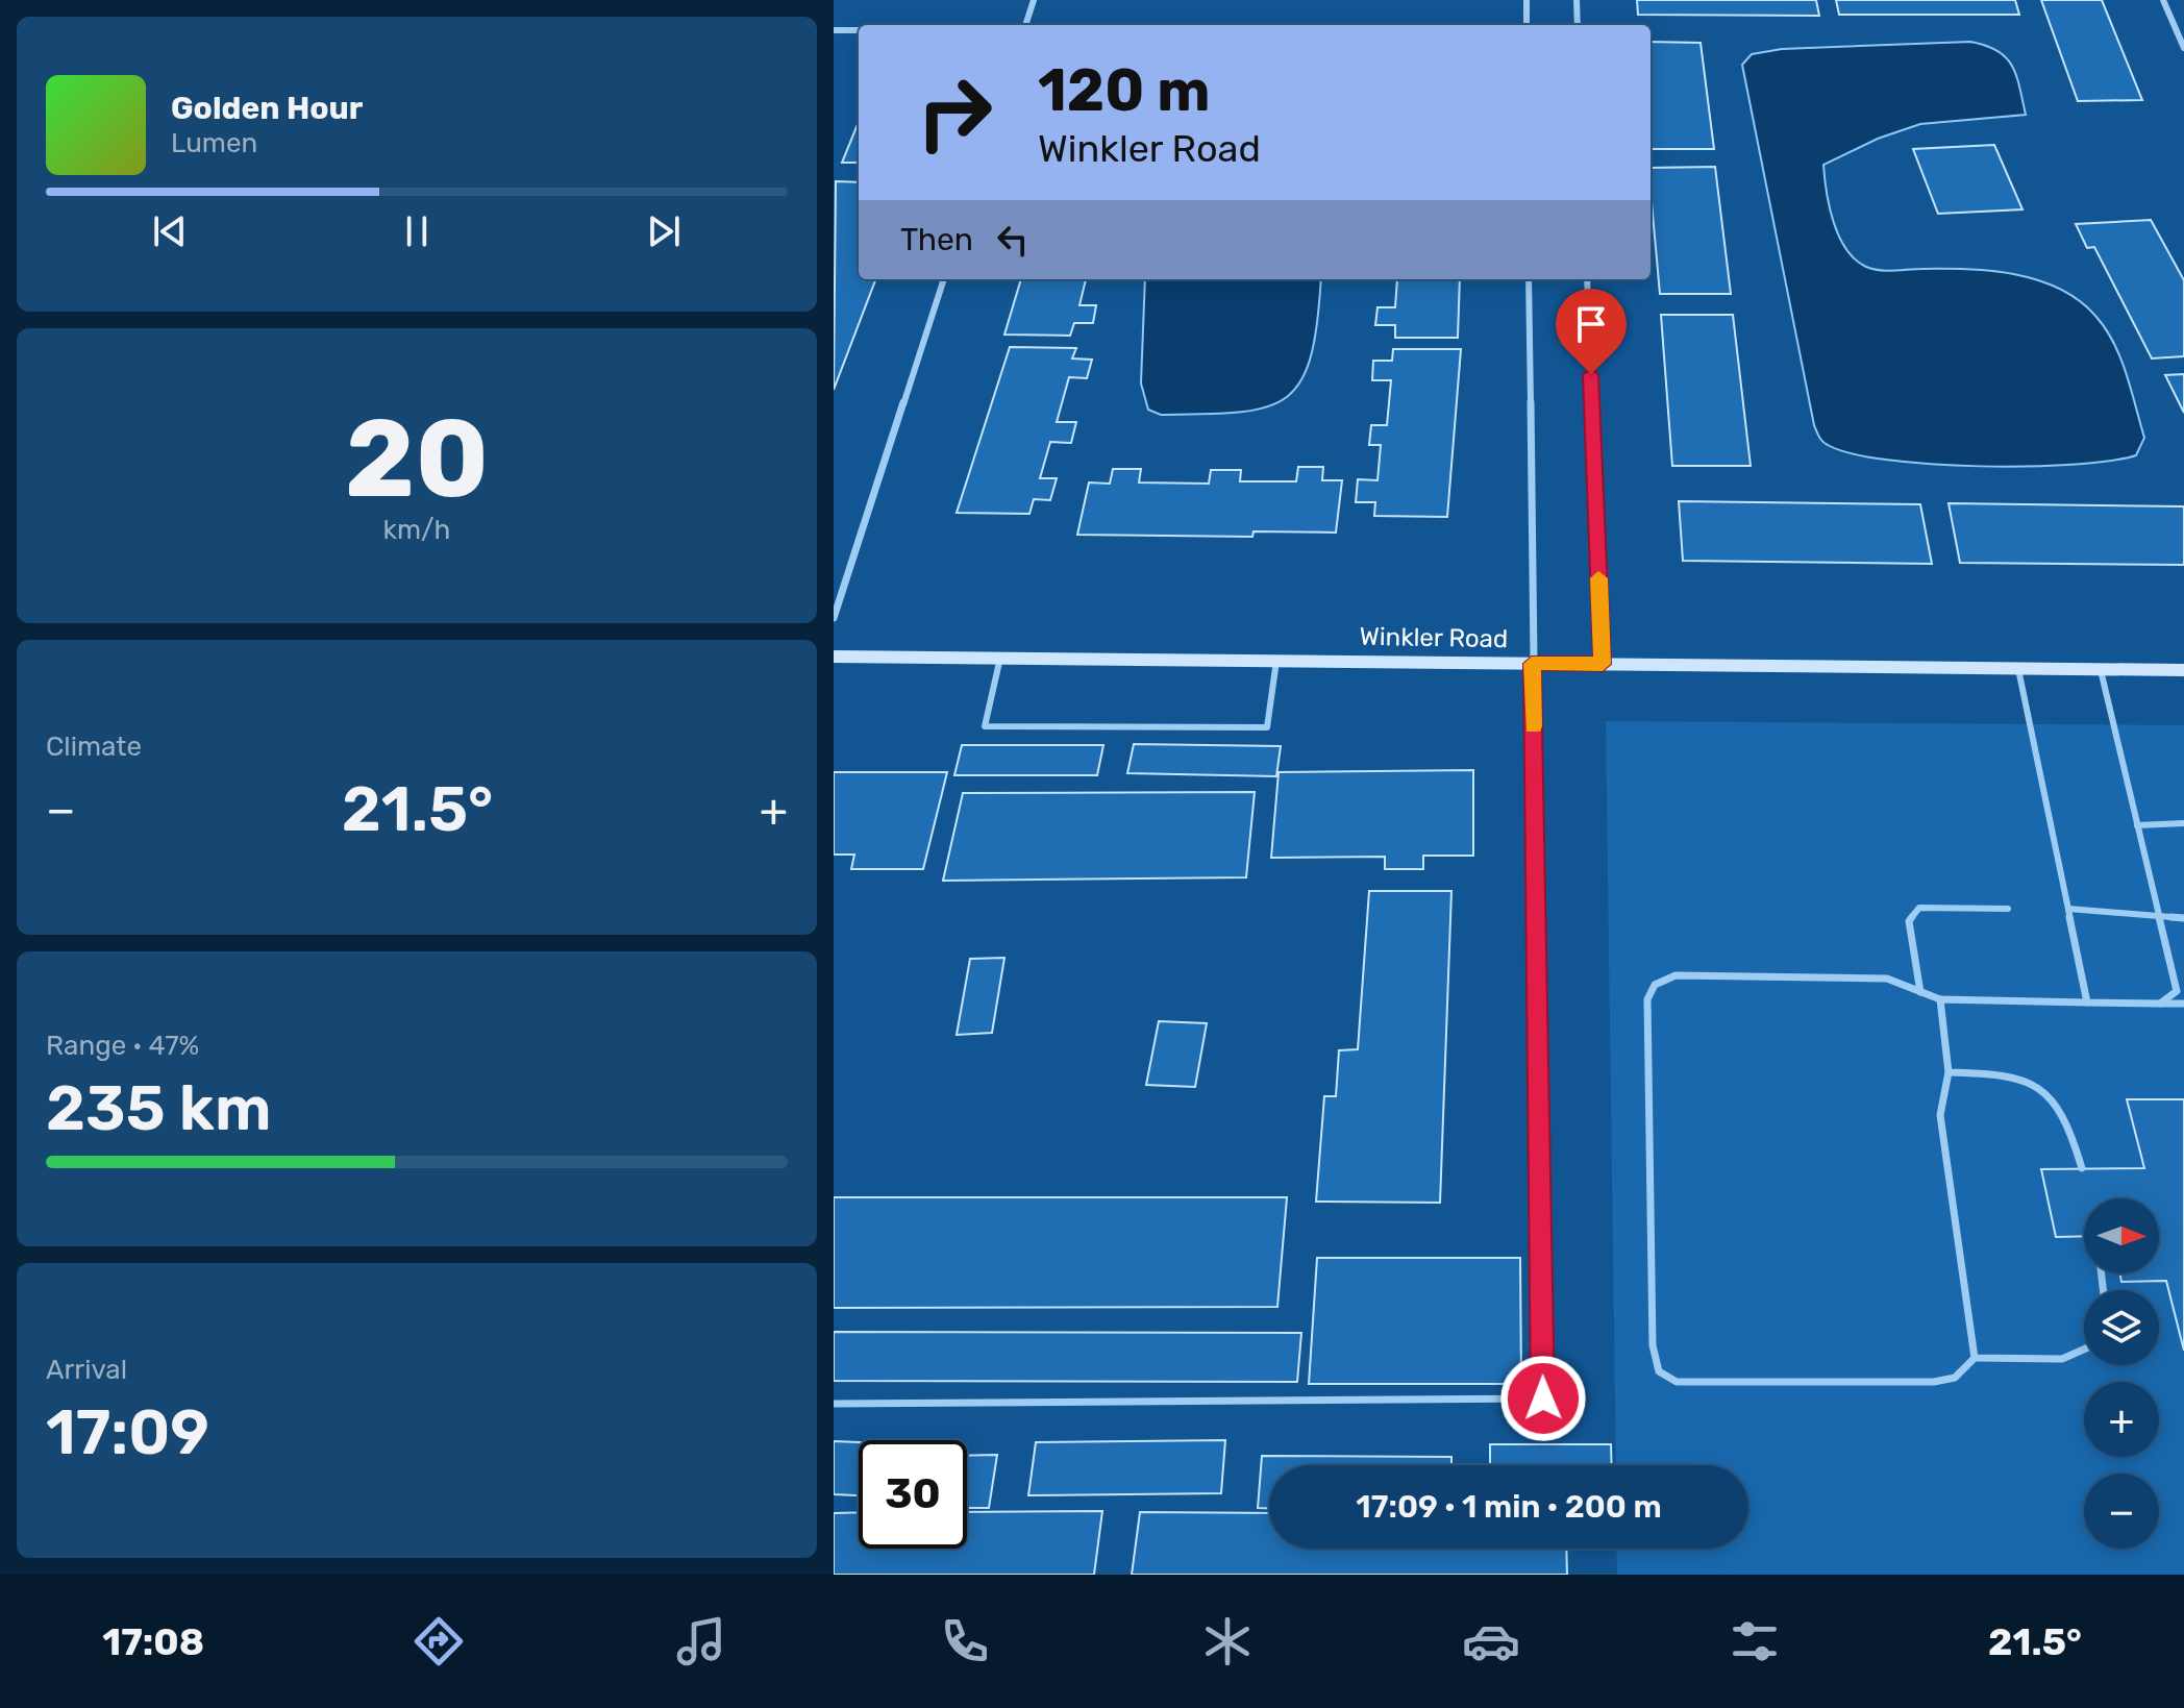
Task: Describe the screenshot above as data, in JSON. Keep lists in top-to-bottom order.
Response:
{
  "streets": {
    "street": ["Winkler Road"]
  },
  "north": "right",
  "page": {
    "turn": ["120 m", "Winkler Road"],
    "song": ["Golden Hour", "Lumen"],
    "then": "Then",
    "tile": [
      ["20", "km/h"],
      "Climate",
      ["Range · 47%", "235 km"],
      ["Arrival", "17:09"]
    ],
    "heat": ["−", "21.5°", "+"],
    "map_buttons": ["+", "−"],
    "limit": "30",
    "trip": "17:09 · 1 min · 200 m",
    "tabs": ["17:08", "21.5°"]
  }
}
